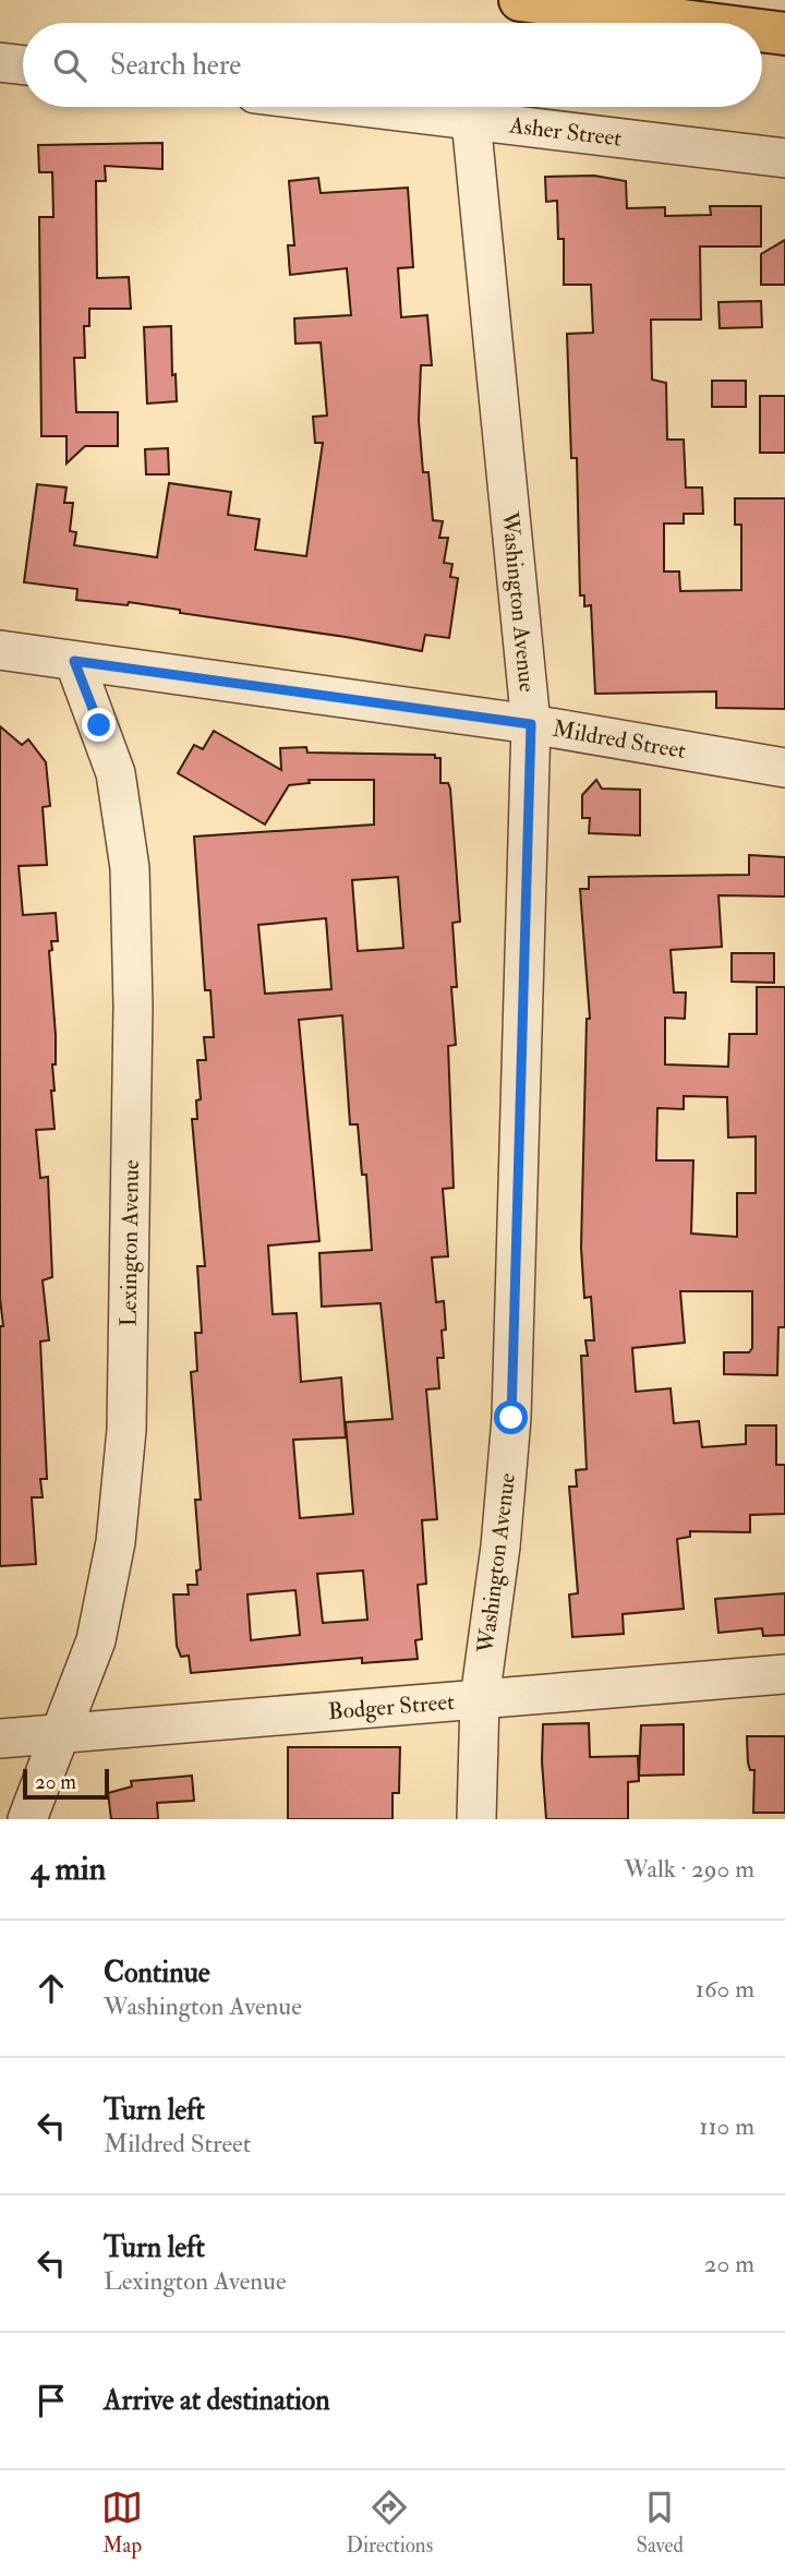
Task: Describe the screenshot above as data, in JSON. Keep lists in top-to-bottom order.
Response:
{
  "streets": {
    "street": [
      "Asher Street",
      "Washington Avenue",
      "Mildred Street",
      "Lexington Avenue",
      "Bodger Street"
    ]
  },
  "crossings": [
    ["Asher Street", "Washington Avenue"],
    ["Washington Avenue", "Mildred Street"],
    ["Washington Avenue", "Bodger Street"],
    ["Mildred Street", "Lexington Avenue"],
    ["Lexington Avenue", "Bodger Street"]
  ],
  "scale_bar": "20 m",
  "page": {
    "search": "Search here",
    "scale": "20 m",
    "heading": ["4 min", "Walk · 290 m"],
    "list": [
      ["Continue", "Washington Avenue", "160 m"],
      ["Turn left", "Mildred Street", "110 m"],
      ["Turn left", "Lexington Avenue", "20 m"],
      "Arrive at destination"
    ],
    "nav": ["Map", "Directions", "Saved"]
  }
}
